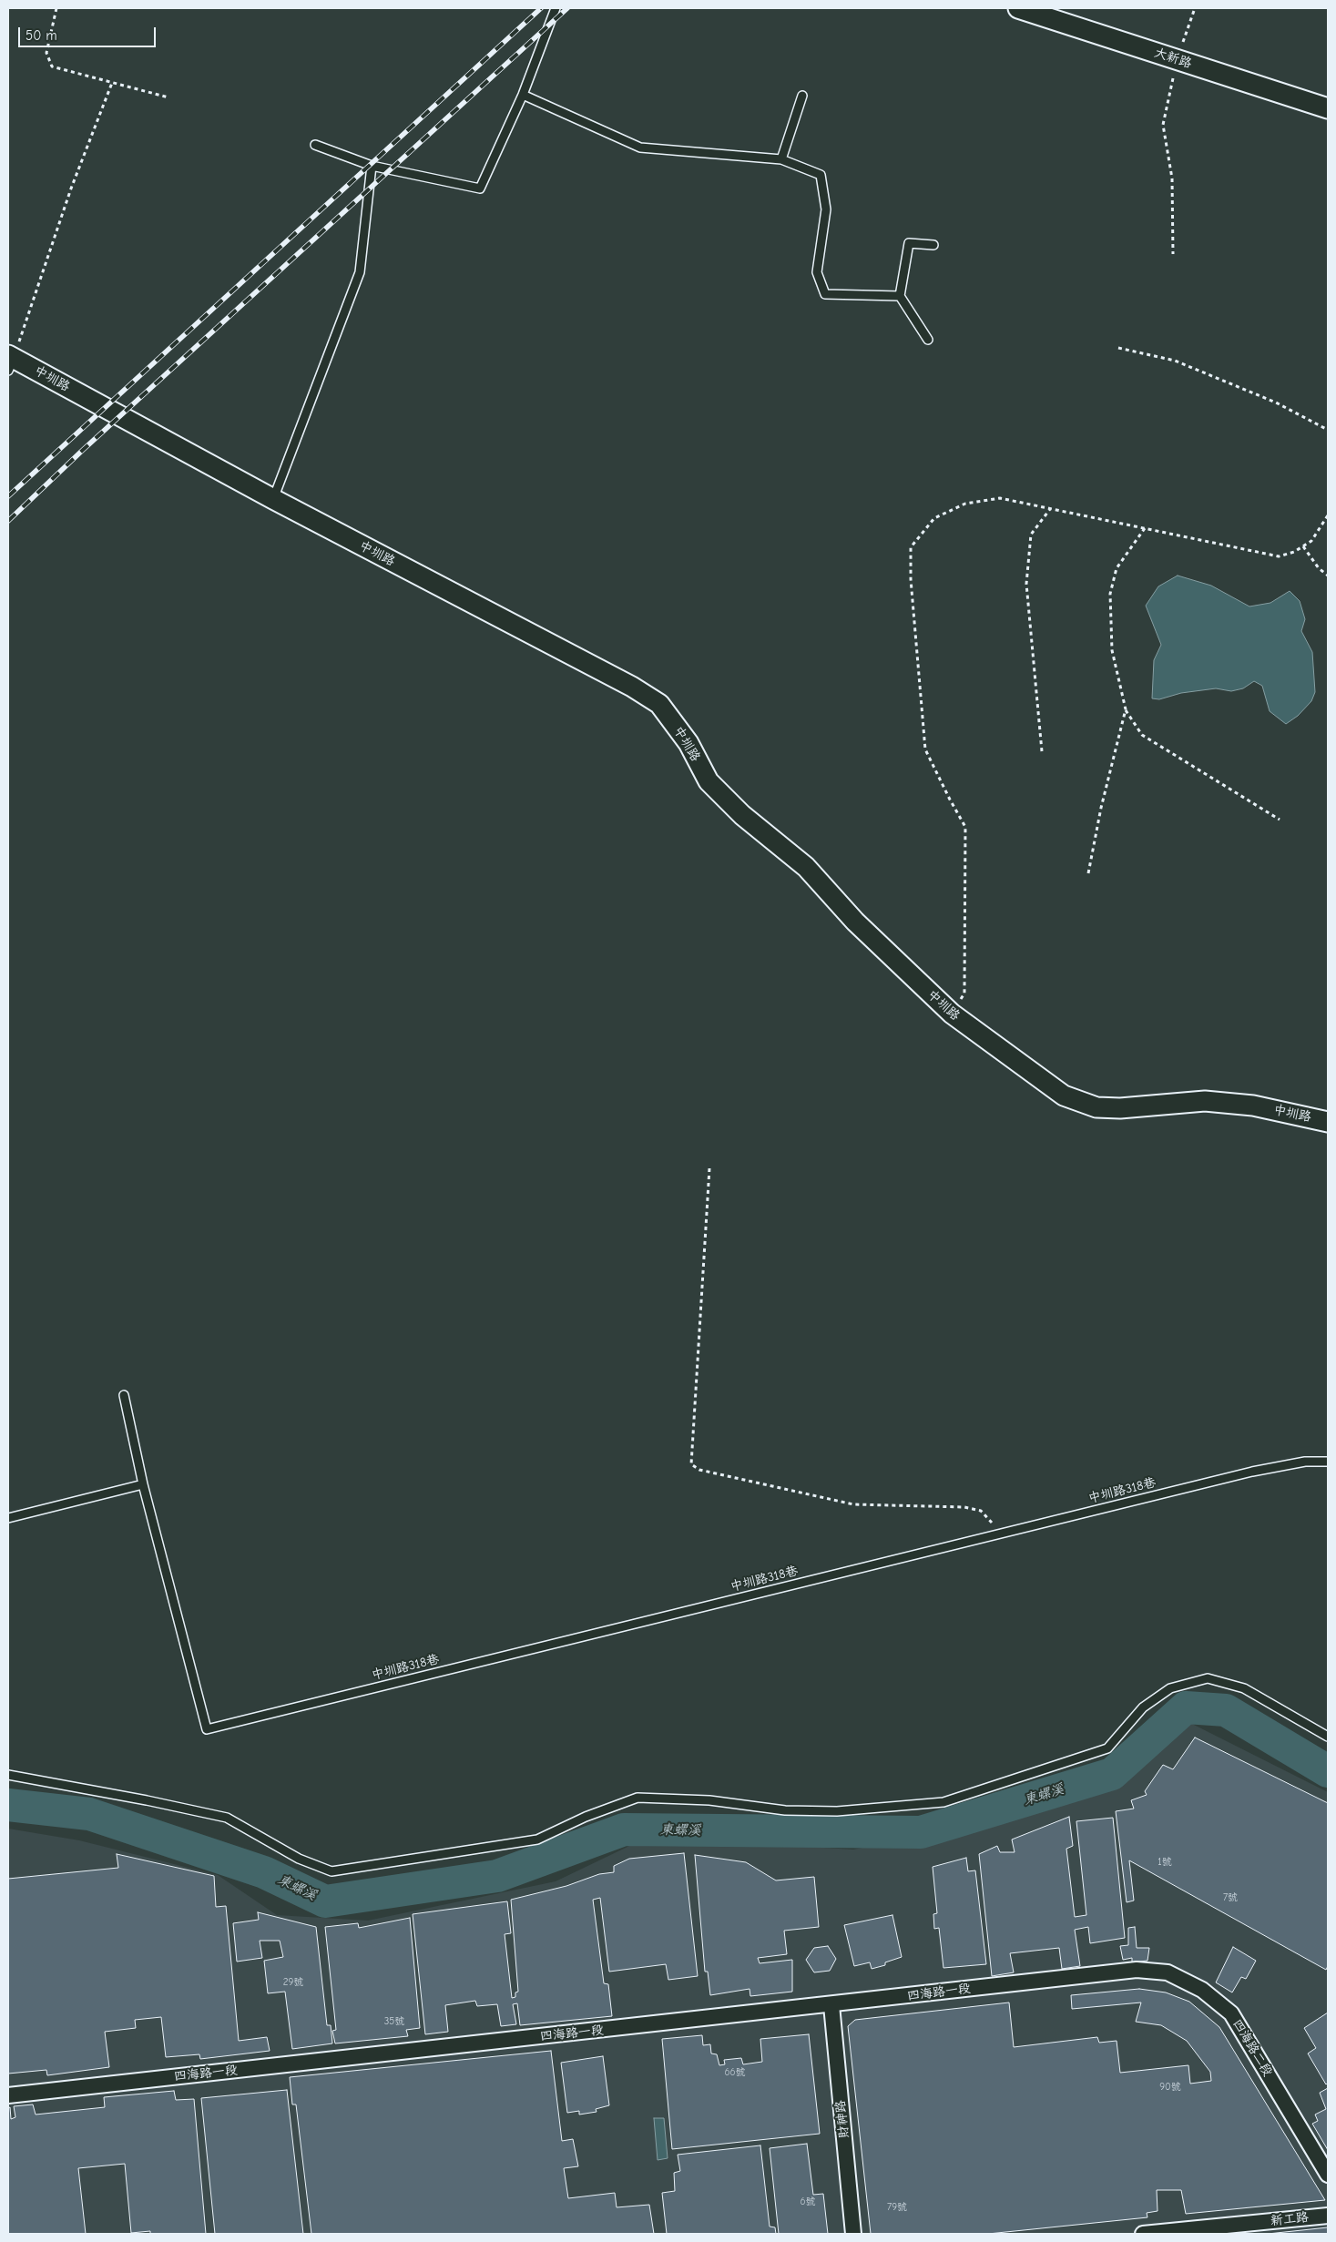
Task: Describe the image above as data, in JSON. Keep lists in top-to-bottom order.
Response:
{
  "streets": {
    "street": [
      "大新路",
      "中圳路",
      "四海路一段",
      "四海路二段",
      "財神路",
      "新工路"
    ],
    "lane": ["中圳路318巷"]
  },
  "crossings": [
    ["四海路一段", "四海路二段"],
    ["四海路一段", "財神路"]
  ],
  "water": ["東螺溪"],
  "house_numbers": [
    "1號",
    "7號",
    "29號",
    "35號",
    "66號",
    "90號",
    "6號",
    "79號"
  ],
  "scale_bar": "50 m"
}
